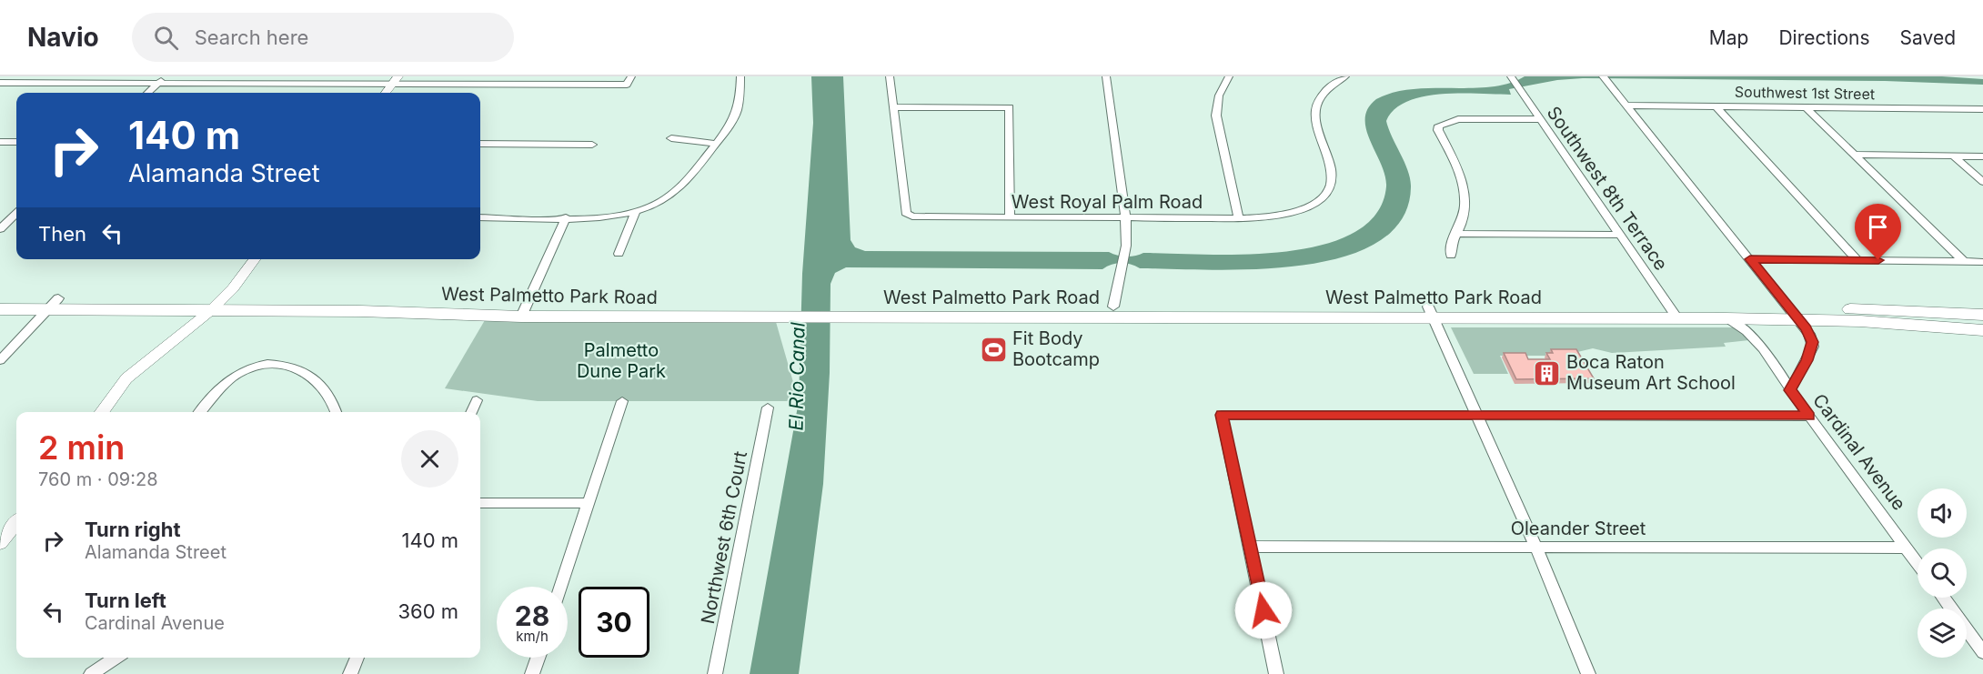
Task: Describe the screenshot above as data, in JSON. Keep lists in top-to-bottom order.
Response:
{
  "streets": {
    "main road": ["West Palmetto Park Road"],
    "street": [
      "Southwest 1st Street",
      "Southwest 8th Terrace",
      "West Royal Palm Road",
      "Cardinal Avenue",
      "Oleander Street",
      "Northwest 6th Court"
    ]
  },
  "crossings": [
    ["Southwest 8th Terrace", "West Palmetto Park Road"],
    ["West Palmetto Park Road", "Cardinal Avenue"],
    ["Cardinal Avenue", "Oleander Street"]
  ],
  "water": ["El Rio Canal"],
  "parks": ["Palmetto Dune Park"],
  "places": {
    "sports": ["Fit Body Bootcamp"],
    "building": ["Boca Raton Museum Art School"]
  },
  "page": {
    "header": "Navio",
    "search": "Search here",
    "nav": ["Map", "Directions", "Saved"],
    "turn": ["140 m", "Alamanda Street"],
    "then": "Then",
    "heading": ["2 min", "760 m · 09:28"],
    "list": [
      {
        "name": "Turn right",
        "note": "Alamanda Street",
        "value": "140 m"
      },
      {
        "name": "Turn left",
        "note": "Cardinal Avenue",
        "value": "360 m"
      }
    ],
    "speed": "28 km/h",
    "limit": "30"
  }
}
